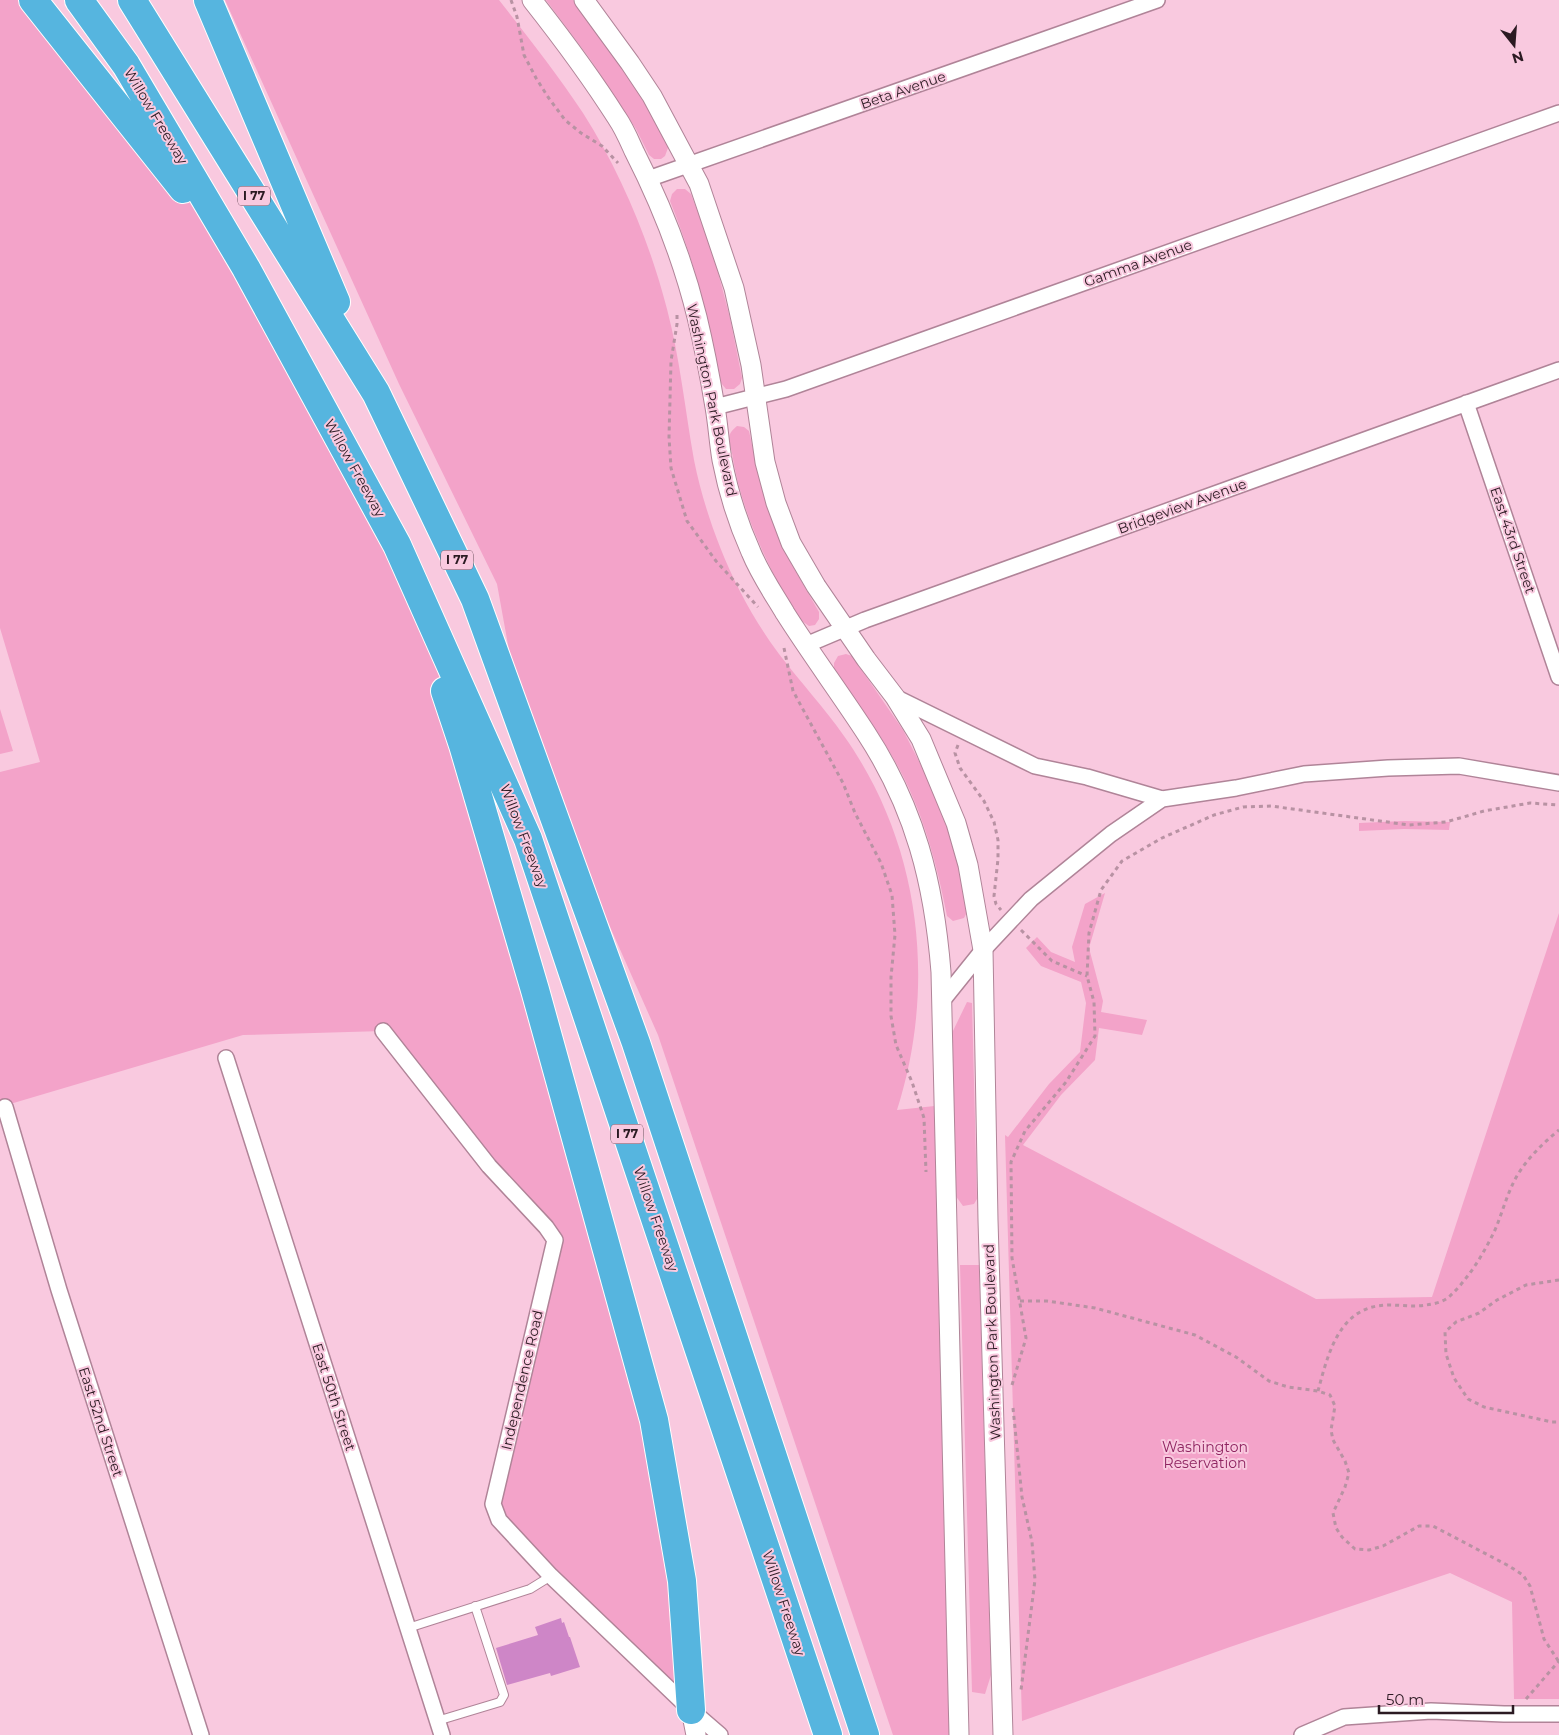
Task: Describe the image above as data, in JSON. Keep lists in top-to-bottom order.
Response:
{
  "streets": {
    "highway": ["Willow Freeway", "I 77"],
    "street": [
      "Beta Avenue",
      "Gamma Avenue",
      "Washington Park Boulevard",
      "Bridgeview Avenue",
      "East 43rd Street",
      "Independence Road",
      "East 50th Street",
      "East 52nd Street"
    ]
  },
  "crossings": [
    ["Beta Avenue", "Washington Park Boulevard"],
    ["Gamma Avenue", "Washington Park Boulevard"],
    ["Washington Park Boulevard", "Bridgeview Avenue"],
    ["Bridgeview Avenue", "East 43rd Street"]
  ],
  "parks": ["Washington Reservation"],
  "scale_bar": "50 m",
  "north": "bottom"
}
